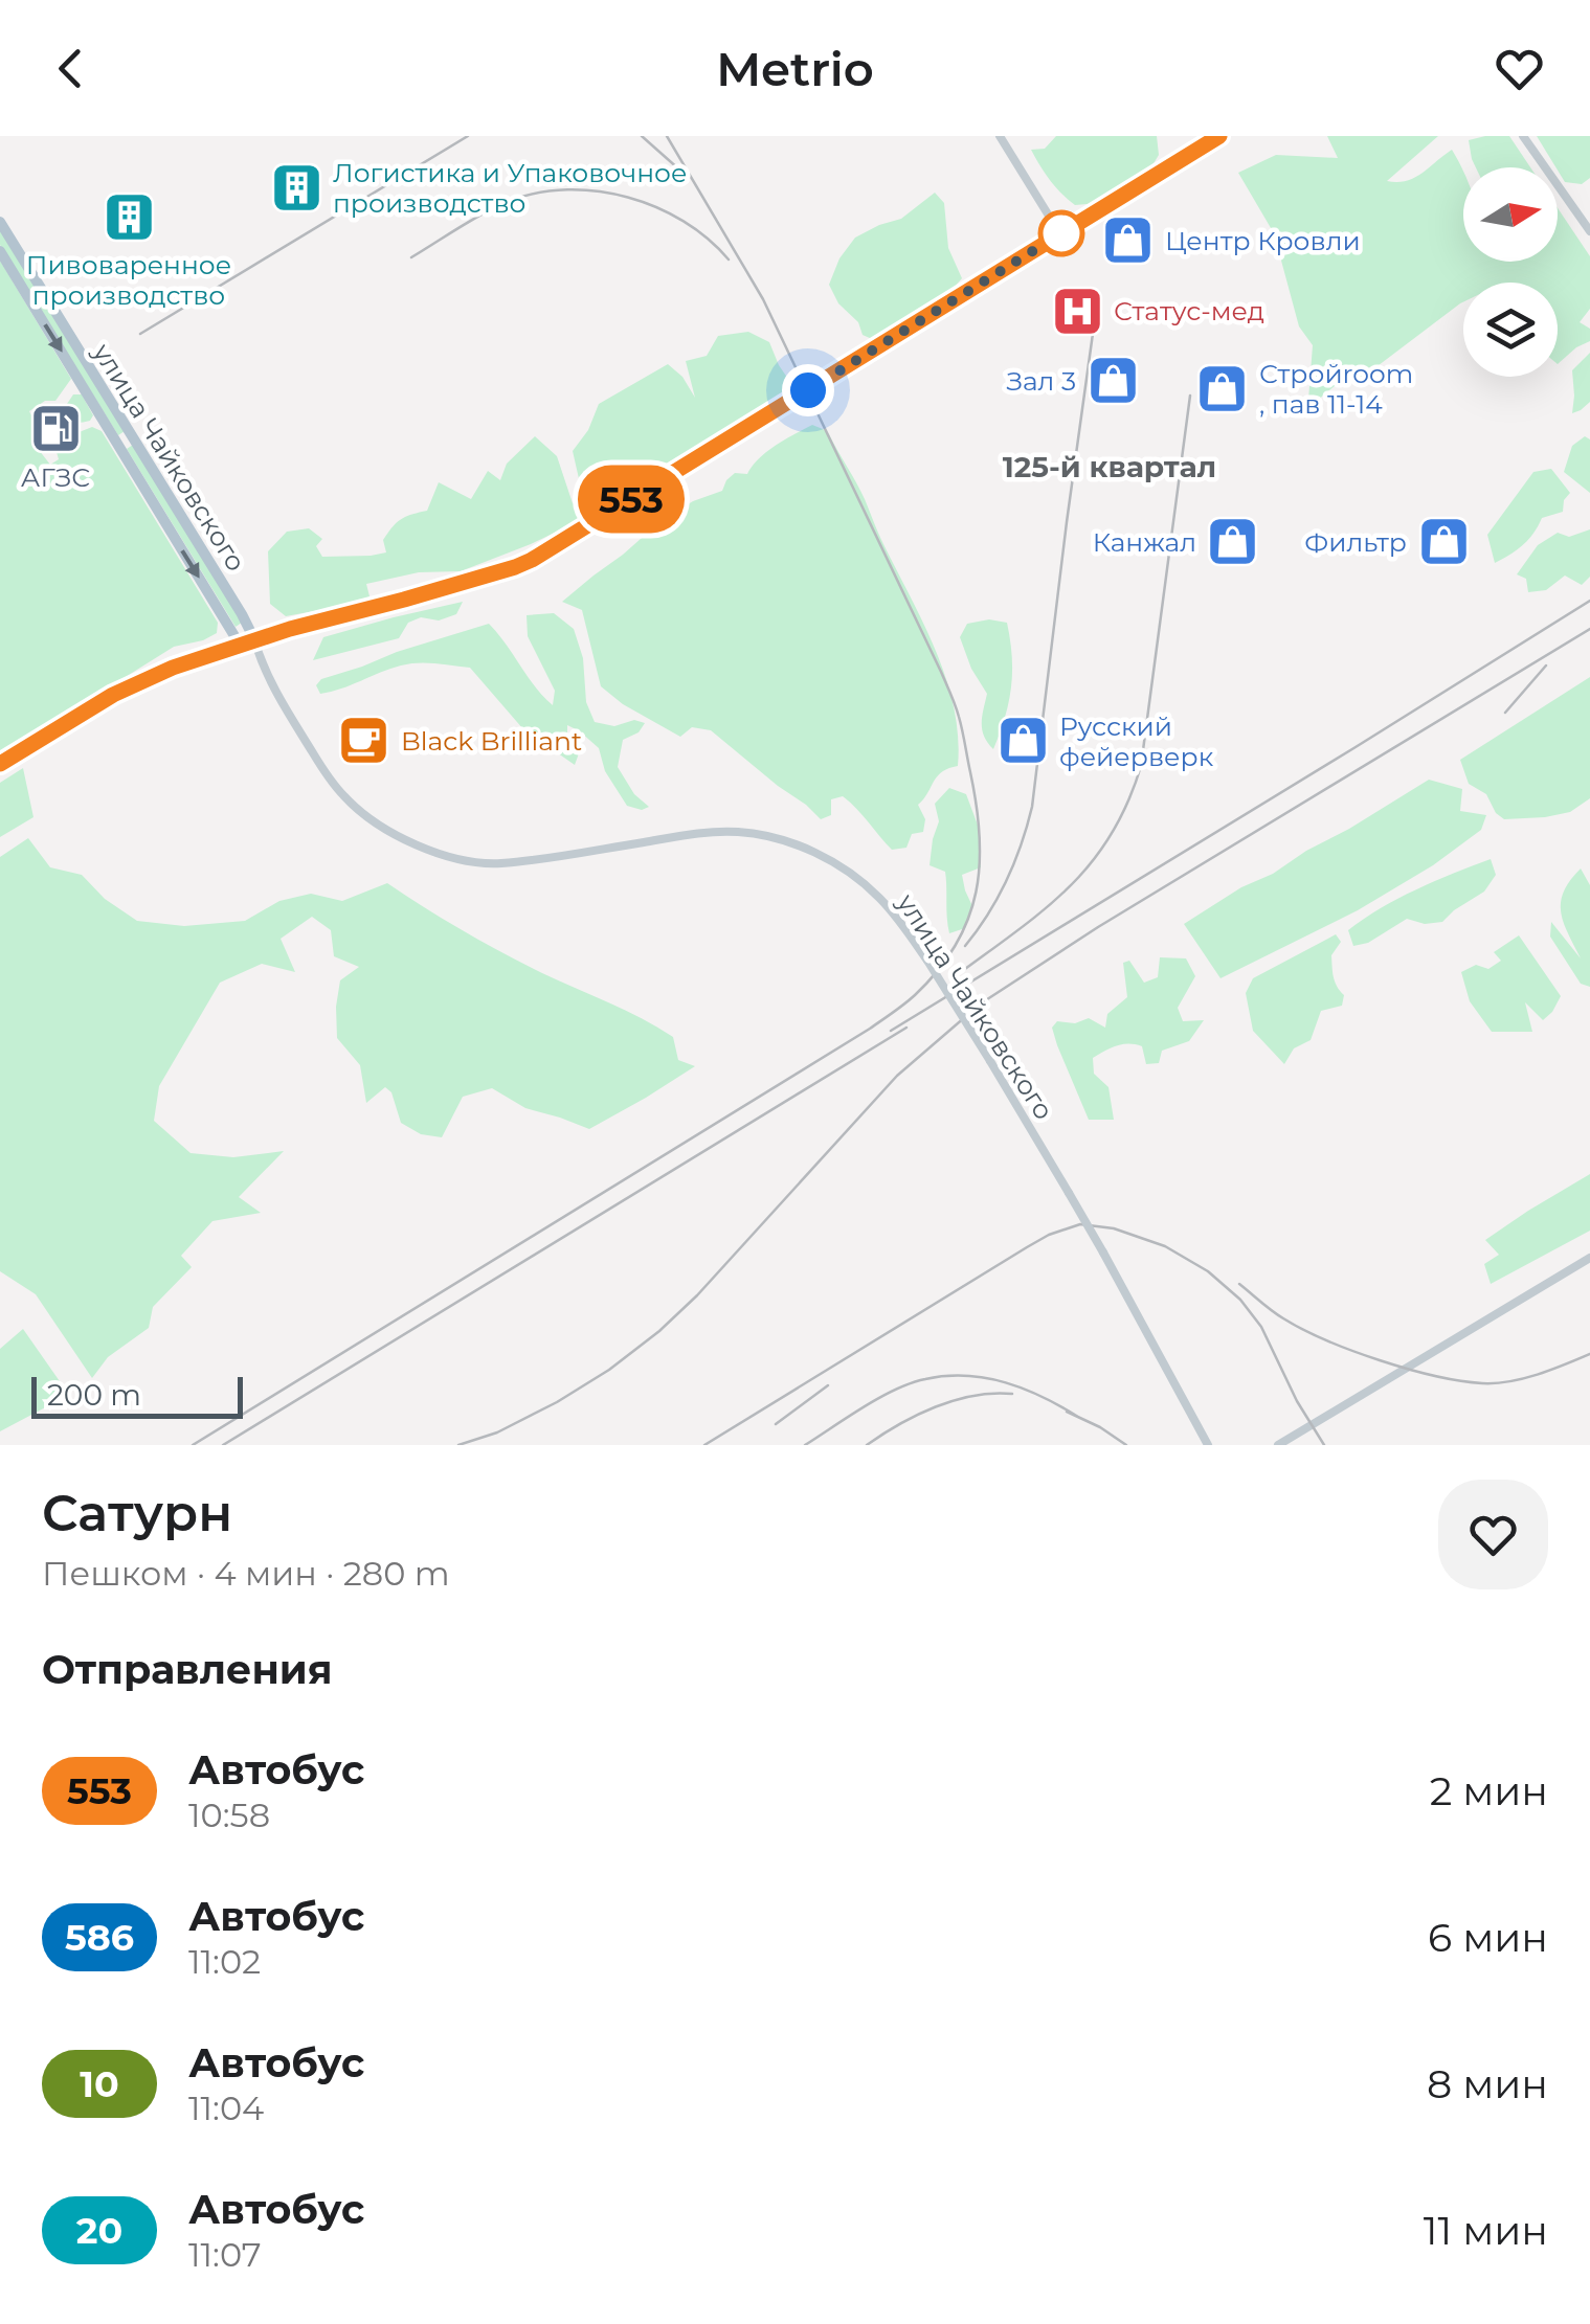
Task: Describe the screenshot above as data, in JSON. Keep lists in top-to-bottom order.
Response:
{
  "streets": {
    "main road": ["улица Чайковского"]
  },
  "districts": ["125-й квартал"],
  "places": {
    "building": ["Логистика и Упаковочное производство", "Пивоваренное производство"],
    "shop": [
      "Центр Кровли",
      "Зал 3",
      "Стройroom , пав 11-14",
      "Канжал",
      "Фильтр",
      "Русский фейерверк"
    ],
    "hospital": ["Статус-мед"],
    "fuel station": ["АГЗС"],
    "cafe": ["Black Brilliant"]
  },
  "lines": ["bus line 553"],
  "scale_bar": "200 m",
  "north": "right",
  "page": {
    "header": "Metrio",
    "on_map": "553",
    "scale": "200 m",
    "heading": [
      ["Сатурн", "Пешком · 4 мин · 280 m"],
      "Отправления"
    ],
    "list": [
      {
        "mark": "553",
        "name": "Автобус",
        "note": "10:58",
        "value": "2 мин"
      },
      {
        "mark": "586",
        "name": "Автобус",
        "note": "11:02",
        "value": "6 мин"
      },
      {
        "mark": "10",
        "name": "Автобус",
        "note": "11:04",
        "value": "8 мин"
      },
      {
        "mark": "20",
        "name": "Автобус",
        "note": "11:07",
        "value": "11 мин"
      }
    ]
  }
}
